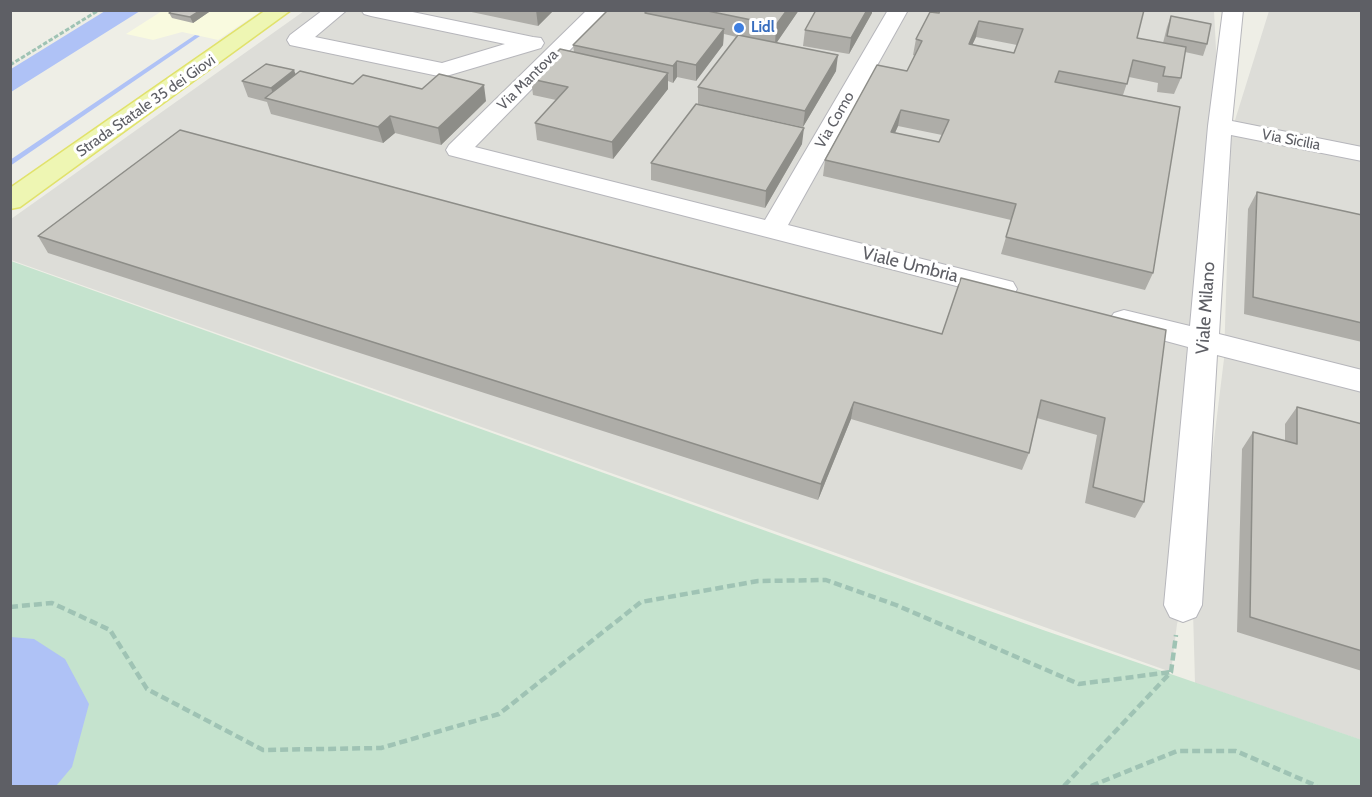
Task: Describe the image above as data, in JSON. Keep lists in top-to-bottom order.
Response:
{
  "streets": {
    "main road": ["Strada Statale 35 dei Giovi"],
    "street": [
      "Via Mantova",
      "Via Como",
      "Via Sicilia",
      "Viale Umbria",
      "Viale Milano"
    ]
  },
  "crossings": [
    ["Via Mantova", "Viale Umbria"],
    ["Via Como", "Viale Umbria"],
    ["Via Sicilia", "Viale Milano"]
  ],
  "places": ["Lidl"]
}
